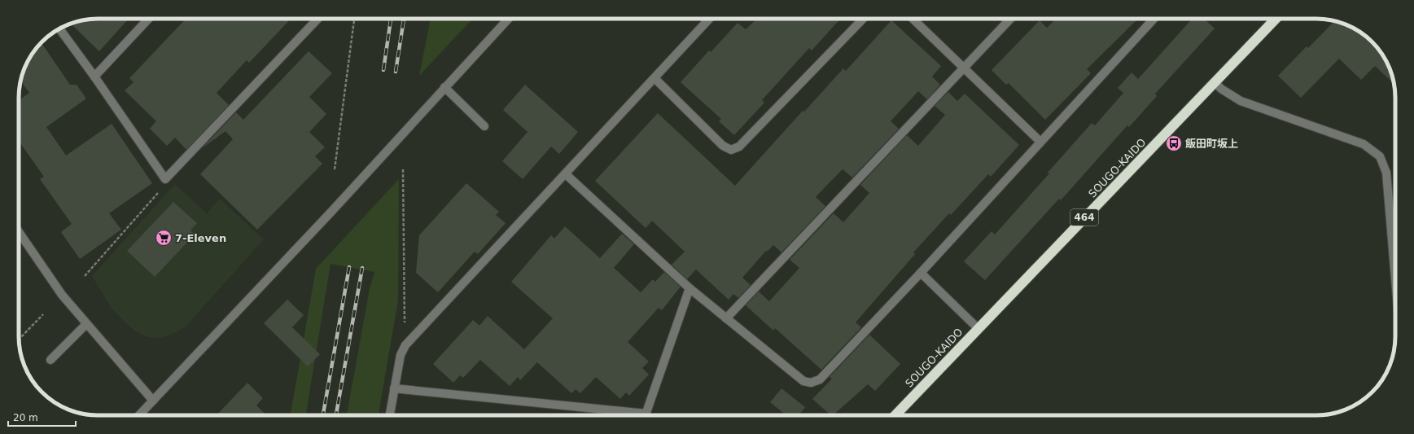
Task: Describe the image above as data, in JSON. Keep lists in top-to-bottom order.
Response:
{
  "streets": {
    "highway": ["SOUGO-KAIDO", "464"]
  },
  "places": {
    "bus stop": ["飯田町坂上"],
    "supermarket": ["7-Eleven"]
  },
  "scale_bar": "20 m"
}
